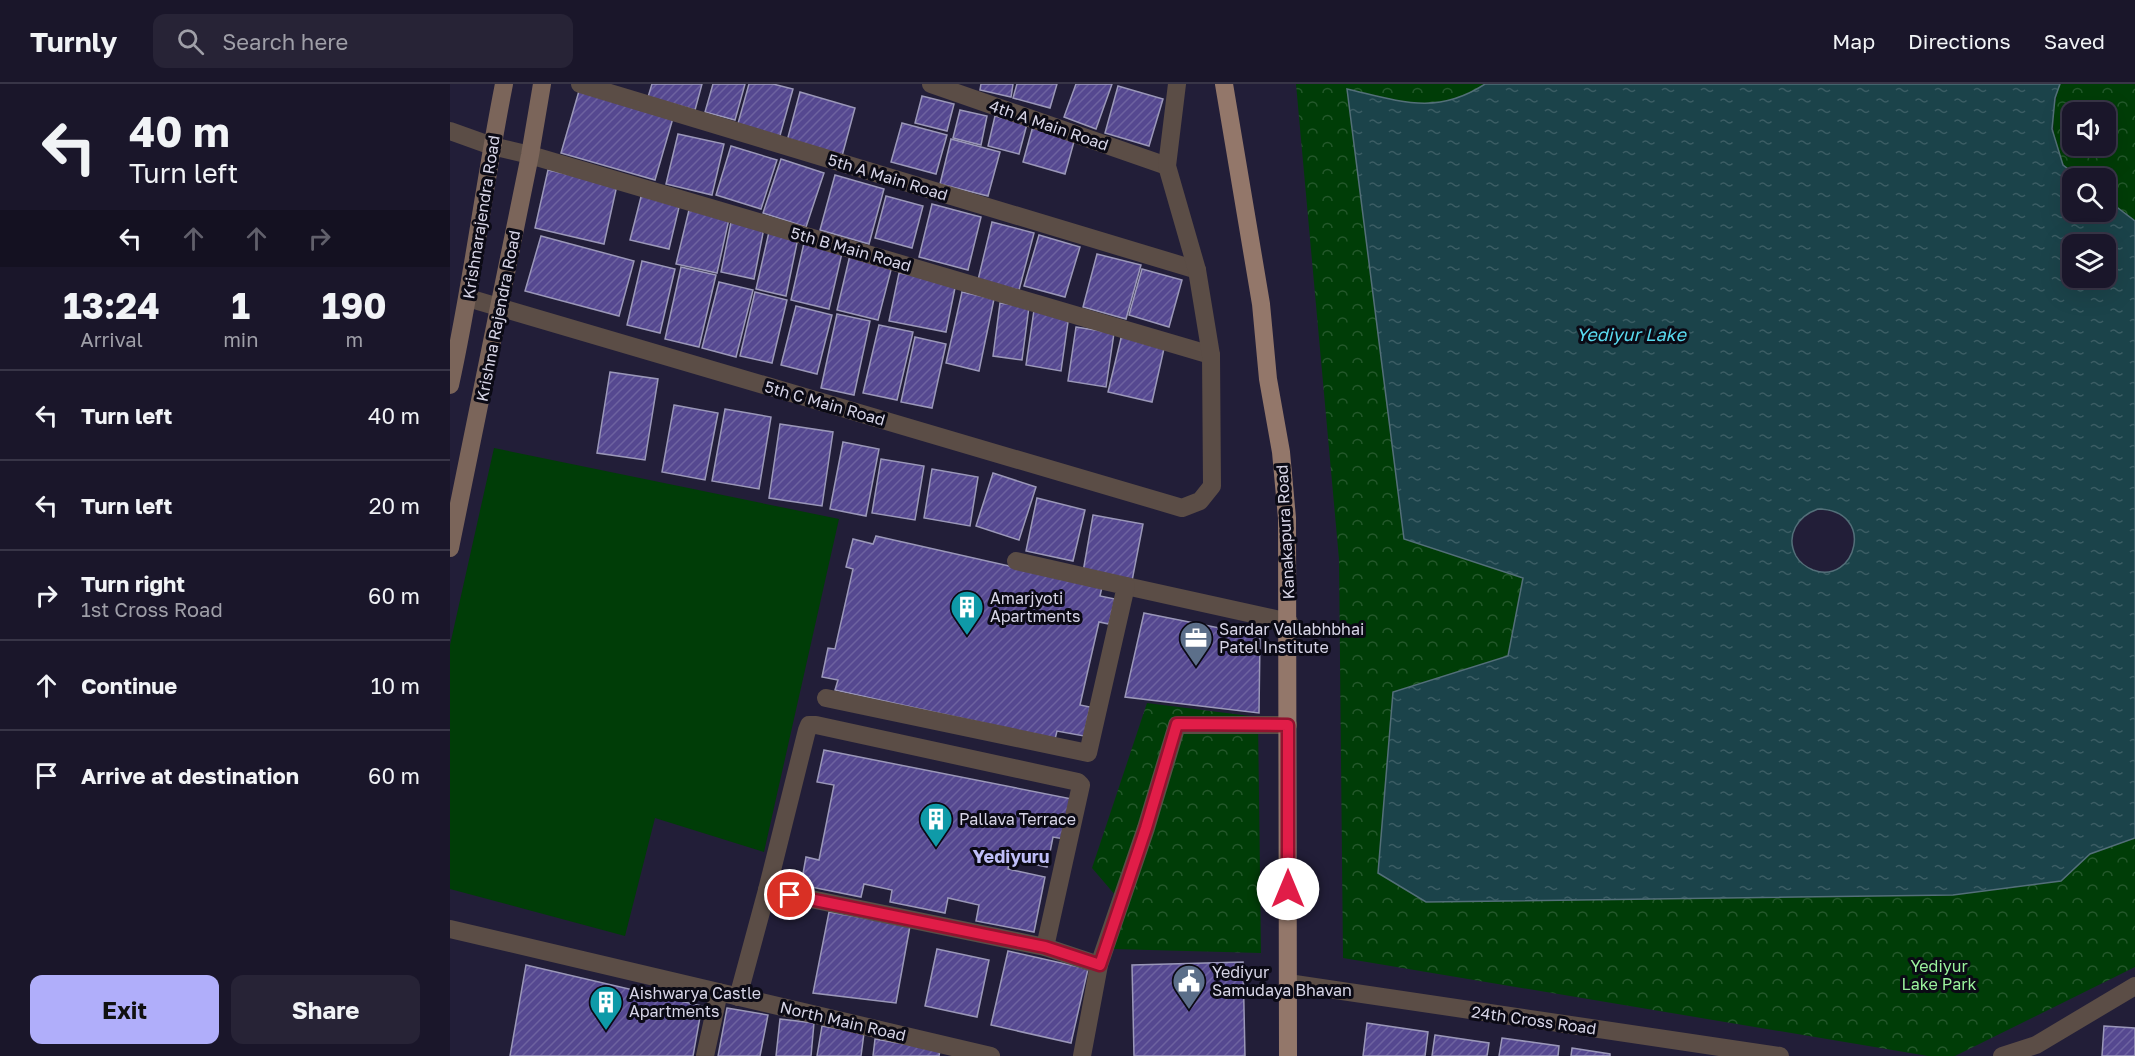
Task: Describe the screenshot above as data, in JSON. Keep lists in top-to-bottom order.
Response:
{
  "streets": {
    "main road": ["Krishnarajendra Road", "Krishna Rajendra Road", "Kanakapura Road"],
    "street": [
      "4th A Main Road",
      "5th A Main Road",
      "5th B Main Road",
      "5th C Main Road",
      "24th Cross Road",
      "North Main Road"
    ]
  },
  "crossings": [
    ["Krishnarajendra Road", "5th B Main Road"],
    ["Krishnarajendra Road", "5th C Main Road"],
    ["5th B Main Road", "Krishna Rajendra Road"],
    ["5th B Main Road", "5th C Main Road"],
    ["Krishna Rajendra Road", "5th C Main Road"],
    ["Kanakapura Road", "24th Cross Road"]
  ],
  "districts": ["Yediyuru"],
  "water": ["Yediyur Lake"],
  "parks": ["Yediyur Lake Park"],
  "places": {
    "building": ["Amarjyoti Apartments", "Pallava Terrace", "Aishwarya Castle Apartments"],
    "office": ["Sardar Vallabhbhai Patel Institute"],
    "public building": ["Yediyur Samudaya Bhavan"]
  },
  "page": {
    "header": "Turnly",
    "search": "Search here",
    "nav": ["Map", "Directions", "Saved"],
    "turn": ["40 m", "Turn left"],
    "eta": [
      "13:24",
      "Arrival",
      "1",
      "min",
      "190",
      "m"
    ],
    "list": [
      {
        "name": "Turn left",
        "value": "40 m"
      },
      {
        "name": "Turn left",
        "value": "20 m"
      },
      {
        "name": "Turn right",
        "note": "1st Cross Road",
        "value": "60 m"
      },
      {
        "name": "Continue",
        "value": "10 m"
      },
      {
        "name": "Arrive at destination",
        "value": "60 m"
      }
    ],
    "buttons": ["Exit", "Share"]
  }
}
